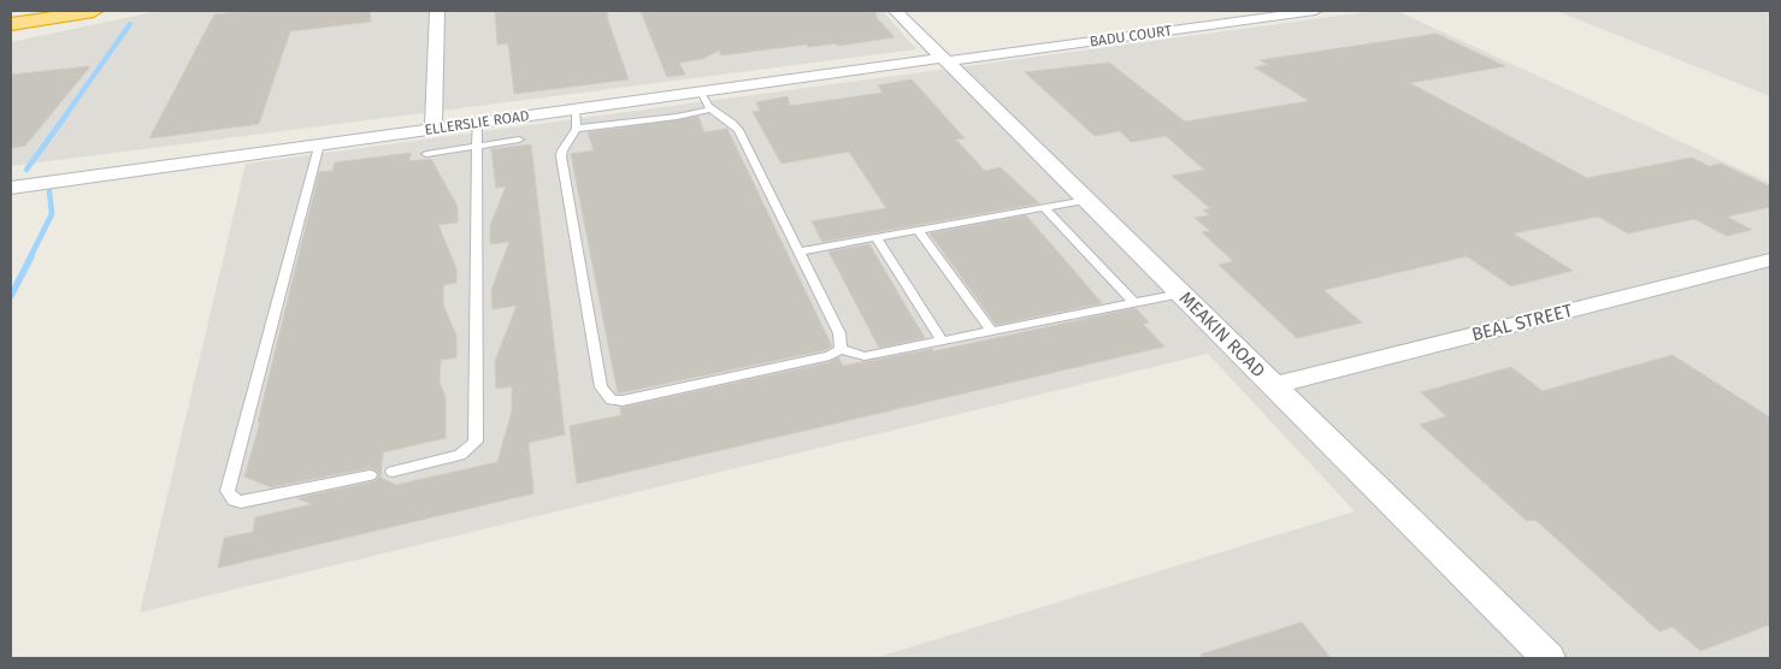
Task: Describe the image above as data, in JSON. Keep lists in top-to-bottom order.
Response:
{
  "streets": {
    "street": [
      "BADU COURT",
      "ELLERSLIE ROAD",
      "BEAL STREET",
      "MEAKIN ROAD"
    ]
  },
  "crossings": [
    ["BADU COURT", "ELLERSLIE ROAD"],
    ["BADU COURT", "MEAKIN ROAD"],
    ["ELLERSLIE ROAD", "MEAKIN ROAD"],
    ["BEAL STREET", "MEAKIN ROAD"]
  ]
}
